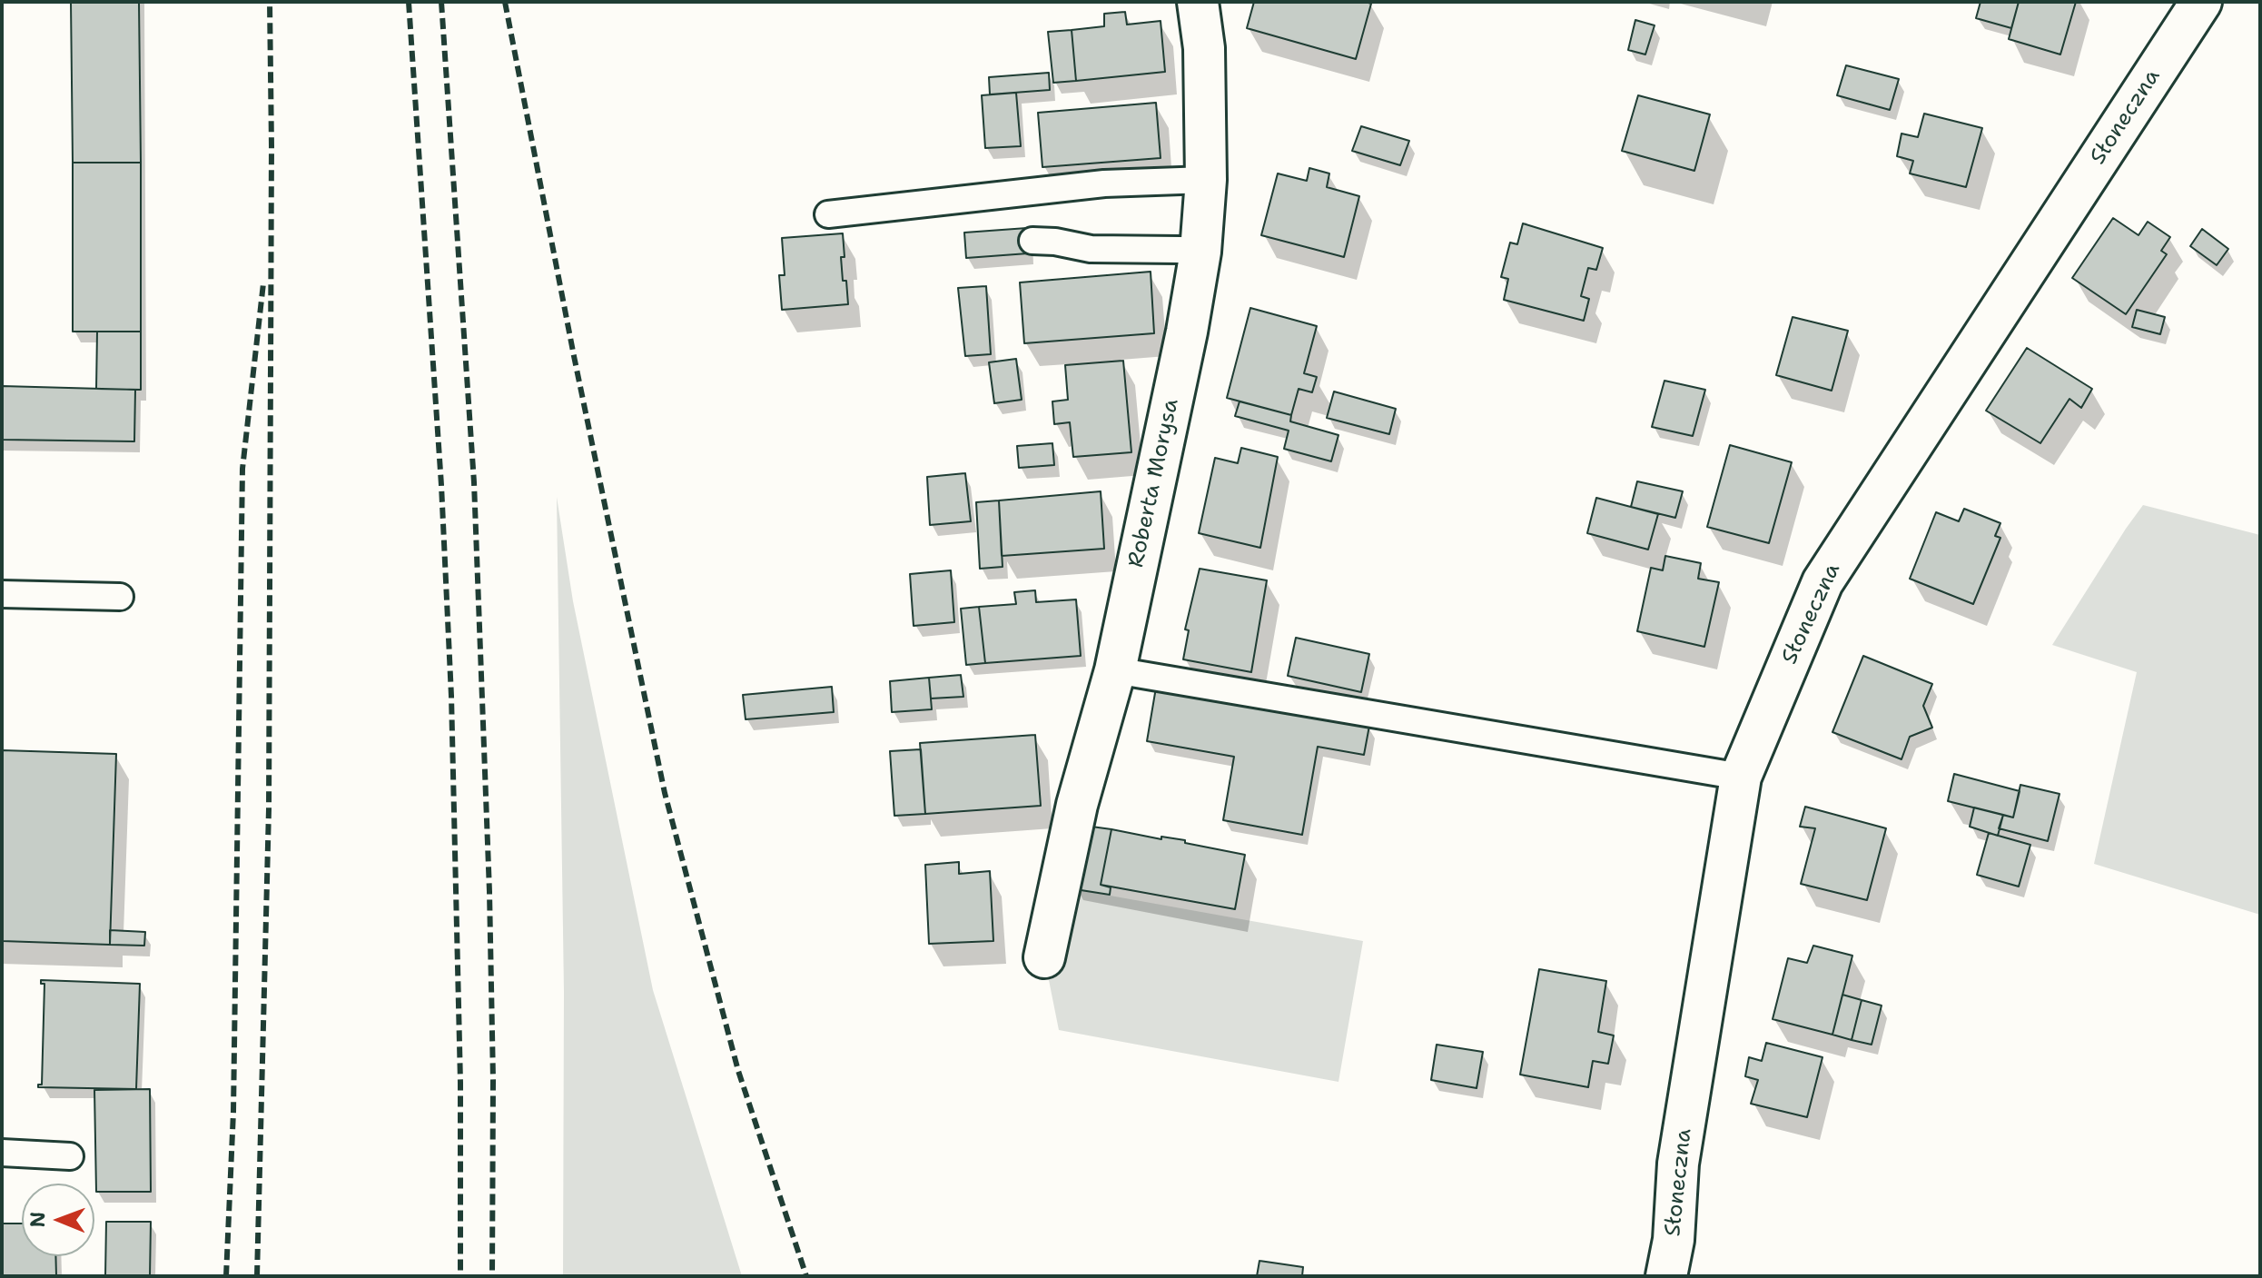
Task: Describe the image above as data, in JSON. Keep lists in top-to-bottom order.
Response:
{
  "streets": {
    "street": ["Słoneczna", "Roberta Morysa"]
  },
  "north": "left"
}
